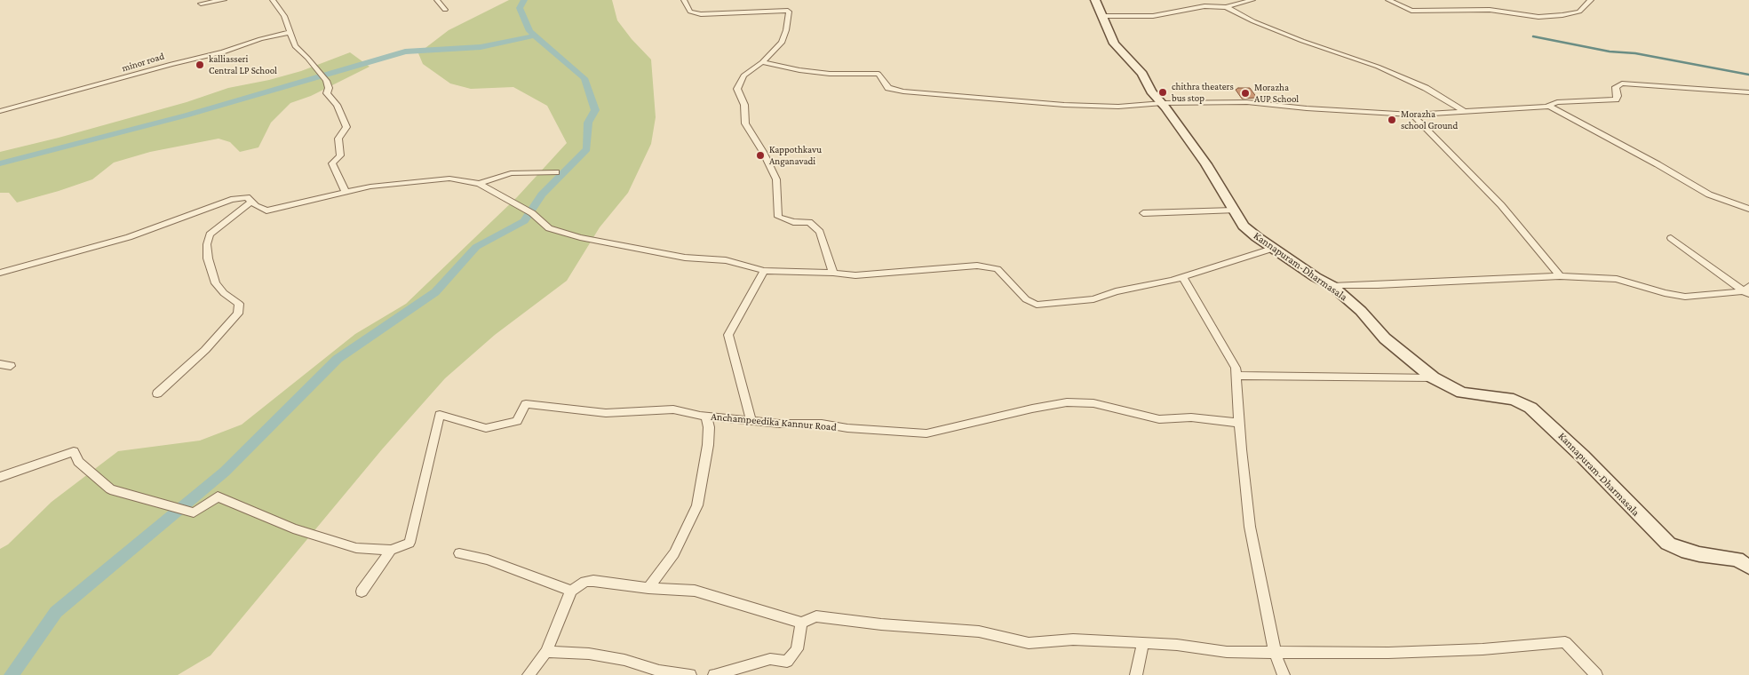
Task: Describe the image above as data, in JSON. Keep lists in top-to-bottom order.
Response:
{
  "streets": {
    "main road": ["Kannapuram-Dharmasala"],
    "street": ["minor road", "Anchampeedika Kannur Road"]
  },
  "places": [
    "kalliasseri Central LP School",
    "chithra theaters bus stop",
    "Morazha AUP School",
    "Morazha school Ground",
    "Kappothkavu Anganavadi"
  ]
}
